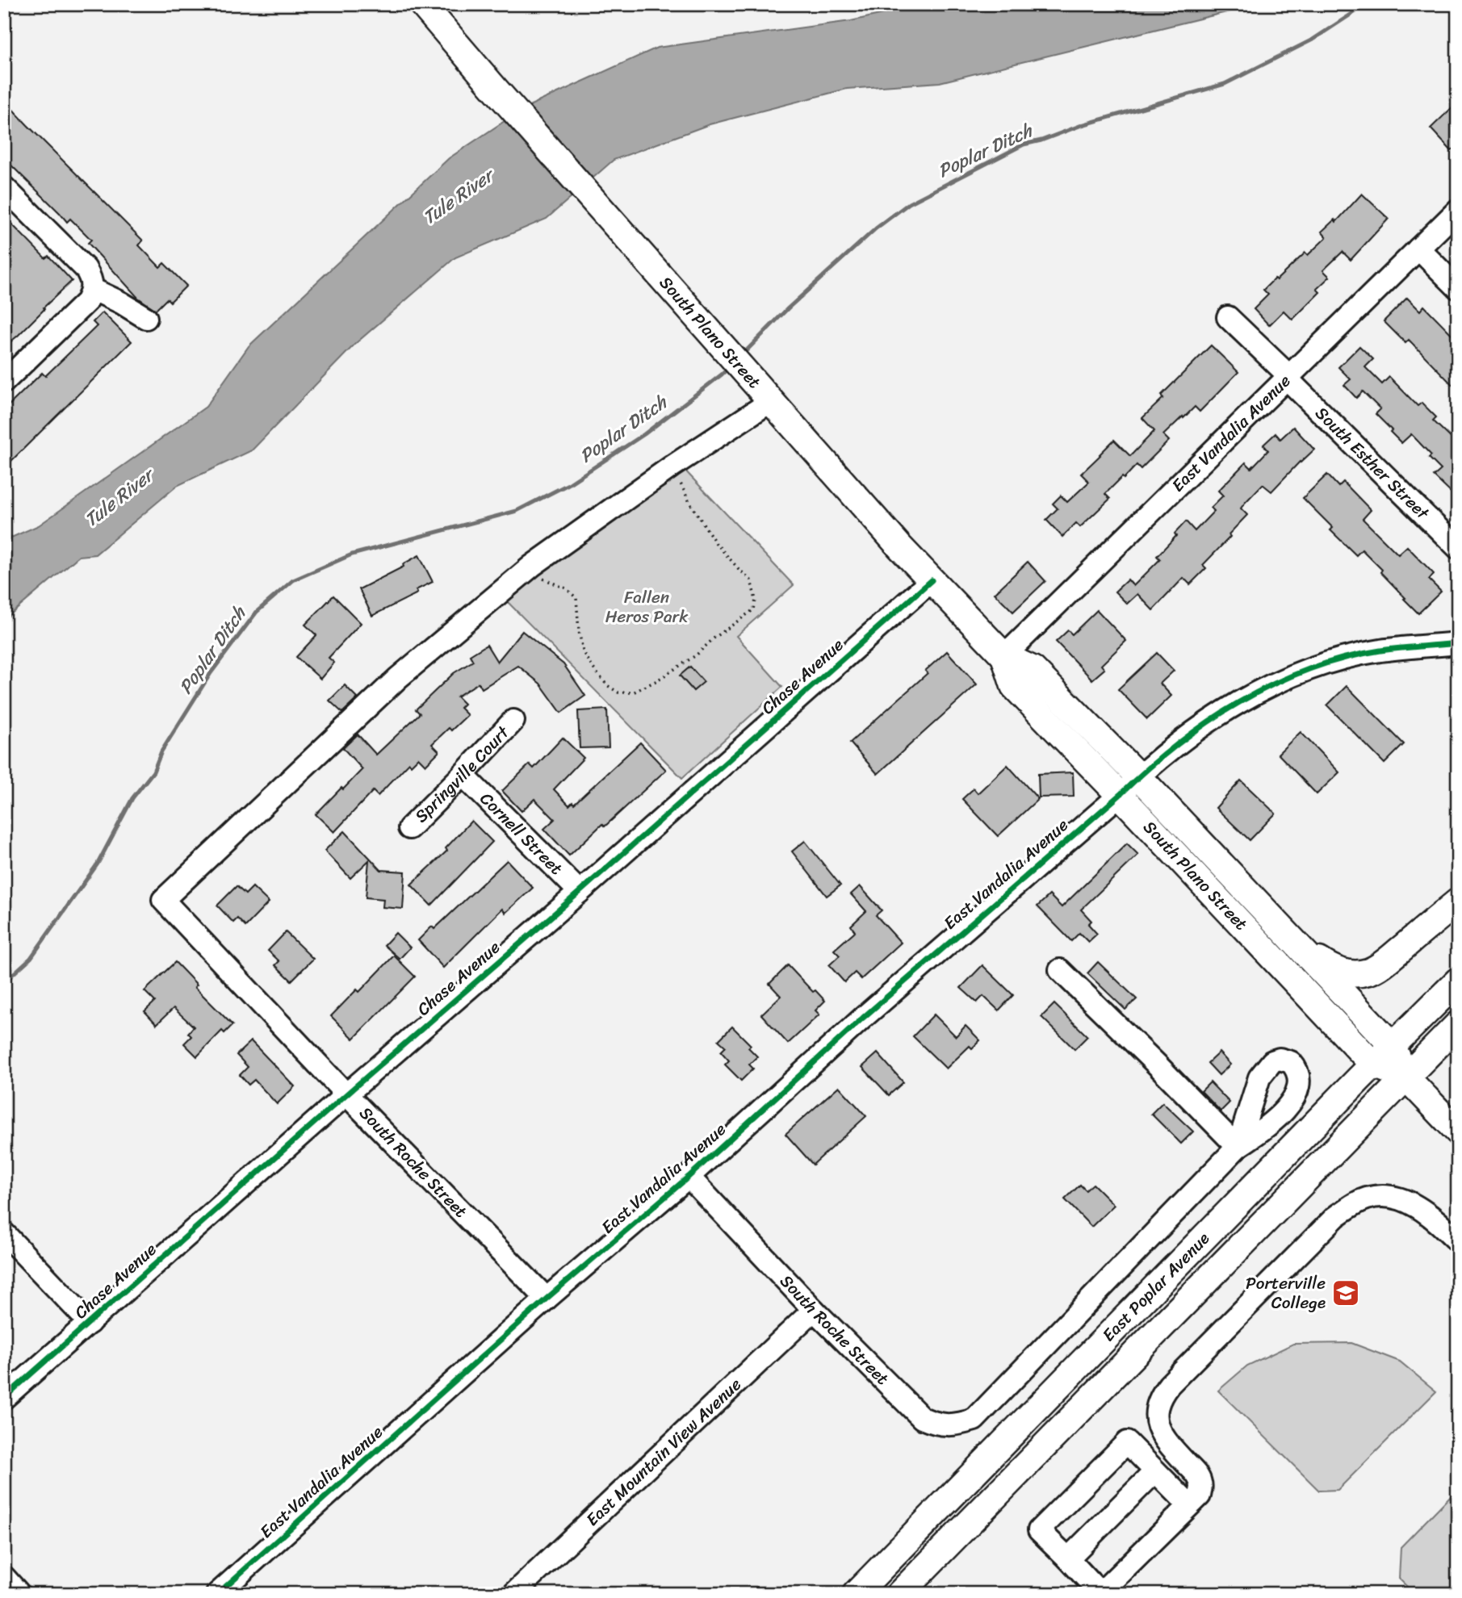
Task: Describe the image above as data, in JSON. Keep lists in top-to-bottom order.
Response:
{
  "streets": {
    "main road": ["South Plano Street", "East Poplar Avenue"],
    "street": [
      "East Vandalia Avenue",
      "South Esther Street",
      "Chase Avenue",
      "Springville Court",
      "Cornell Street",
      "South Roche Street",
      "East Mountain View Avenue"
    ]
  },
  "crossings": [
    ["South Plano Street", "East Vandalia Avenue"],
    ["South Plano Street", "Chase Avenue"],
    ["South Plano Street", "South Roche Street"],
    ["South Plano Street", "East Poplar Avenue"],
    ["East Vandalia Avenue", "South Esther Street"],
    ["East Vandalia Avenue", "South Roche Street"],
    ["Chase Avenue", "Cornell Street"],
    ["Chase Avenue", "South Roche Street"],
    ["Springville Court", "Cornell Street"],
    ["South Roche Street", "East Mountain View Avenue"]
  ],
  "water": ["Poplar Ditch", "Tule River"],
  "parks": ["Fallen Heros Park"],
  "places": {
    "school or university": ["Porterville College"]
  }
}
